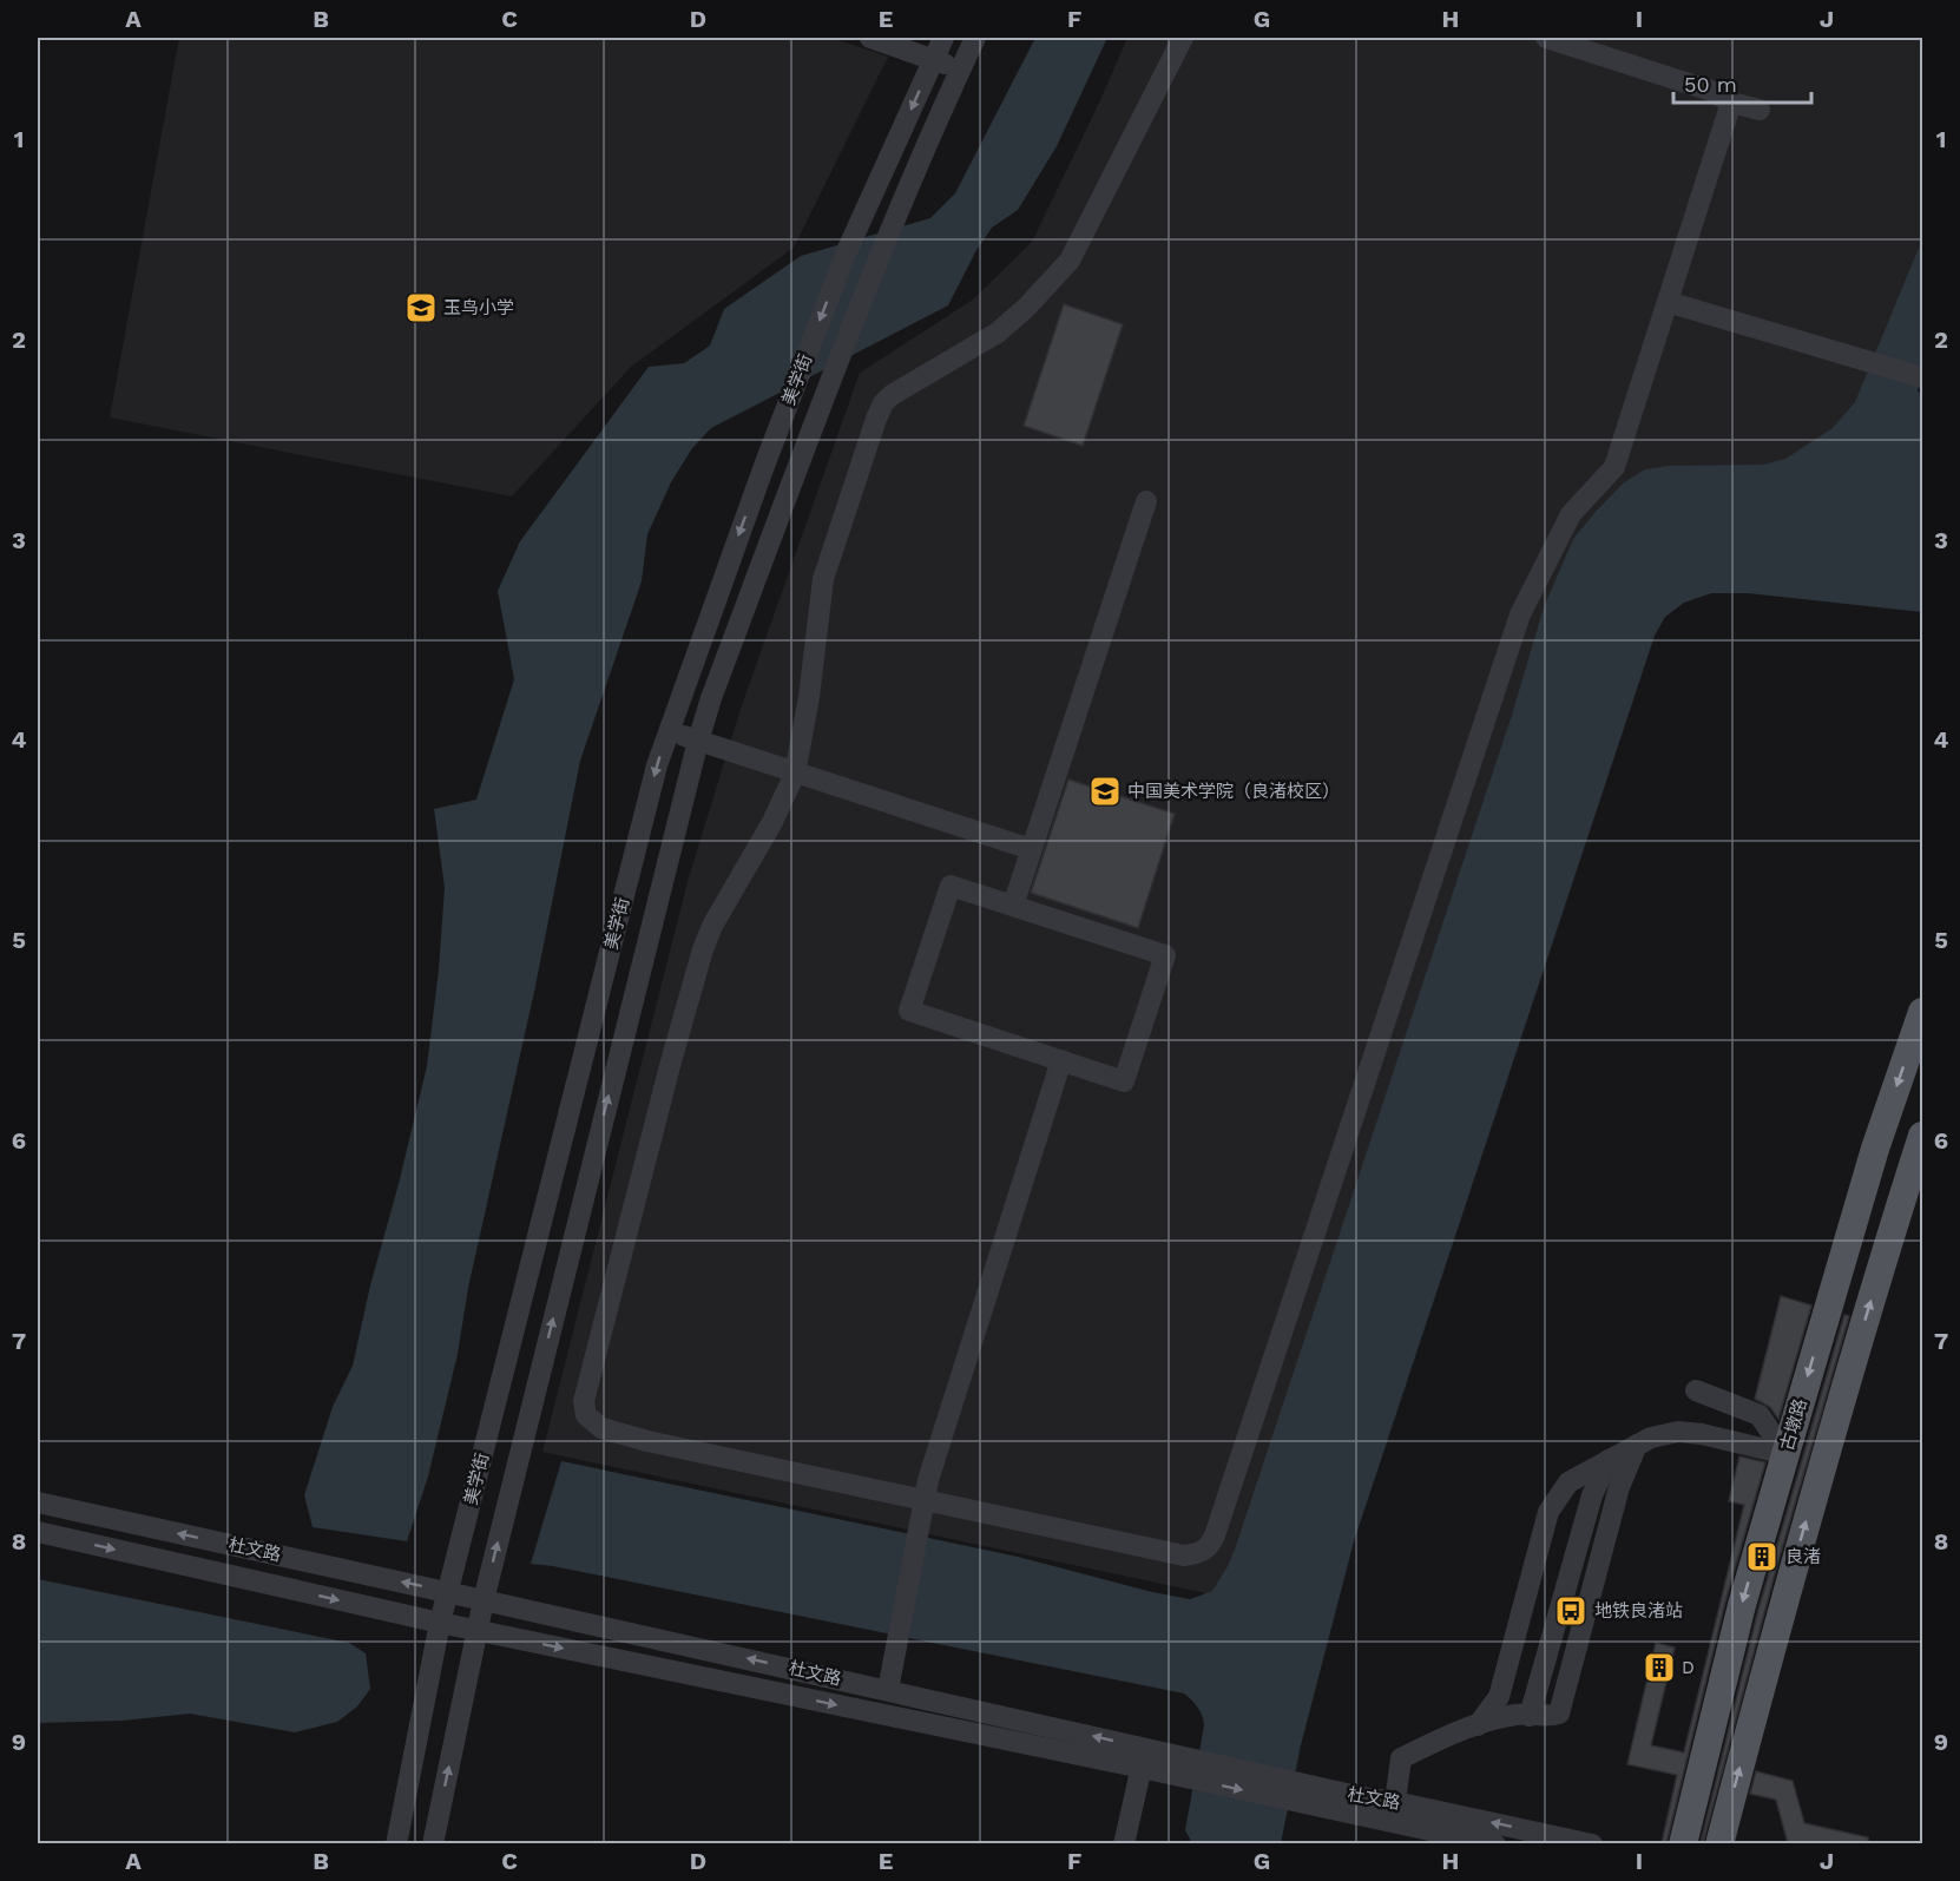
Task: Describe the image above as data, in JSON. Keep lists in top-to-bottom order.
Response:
{
  "streets": {
    "main road": ["古墩路"],
    "street": ["美学街", "杜文路"]
  },
  "crossings": [
    ["美学街", "杜文路"]
  ],
  "places": {
    "school or university": ["玉鸟小学", "中国美术学院（良渚校区）"],
    "building": ["良渚", "D"],
    "bus stop": ["地铁良渚站"]
  },
  "scale_bar": "50 m",
  "grid": {
    "columns": [
      "A",
      "B",
      "C",
      "D",
      "E",
      "F",
      "G",
      "H",
      "I",
      "J"
    ],
    "rows": [
      "1",
      "2",
      "3",
      "4",
      "5",
      "6",
      "7",
      "8",
      "9"
    ]
  }
}
